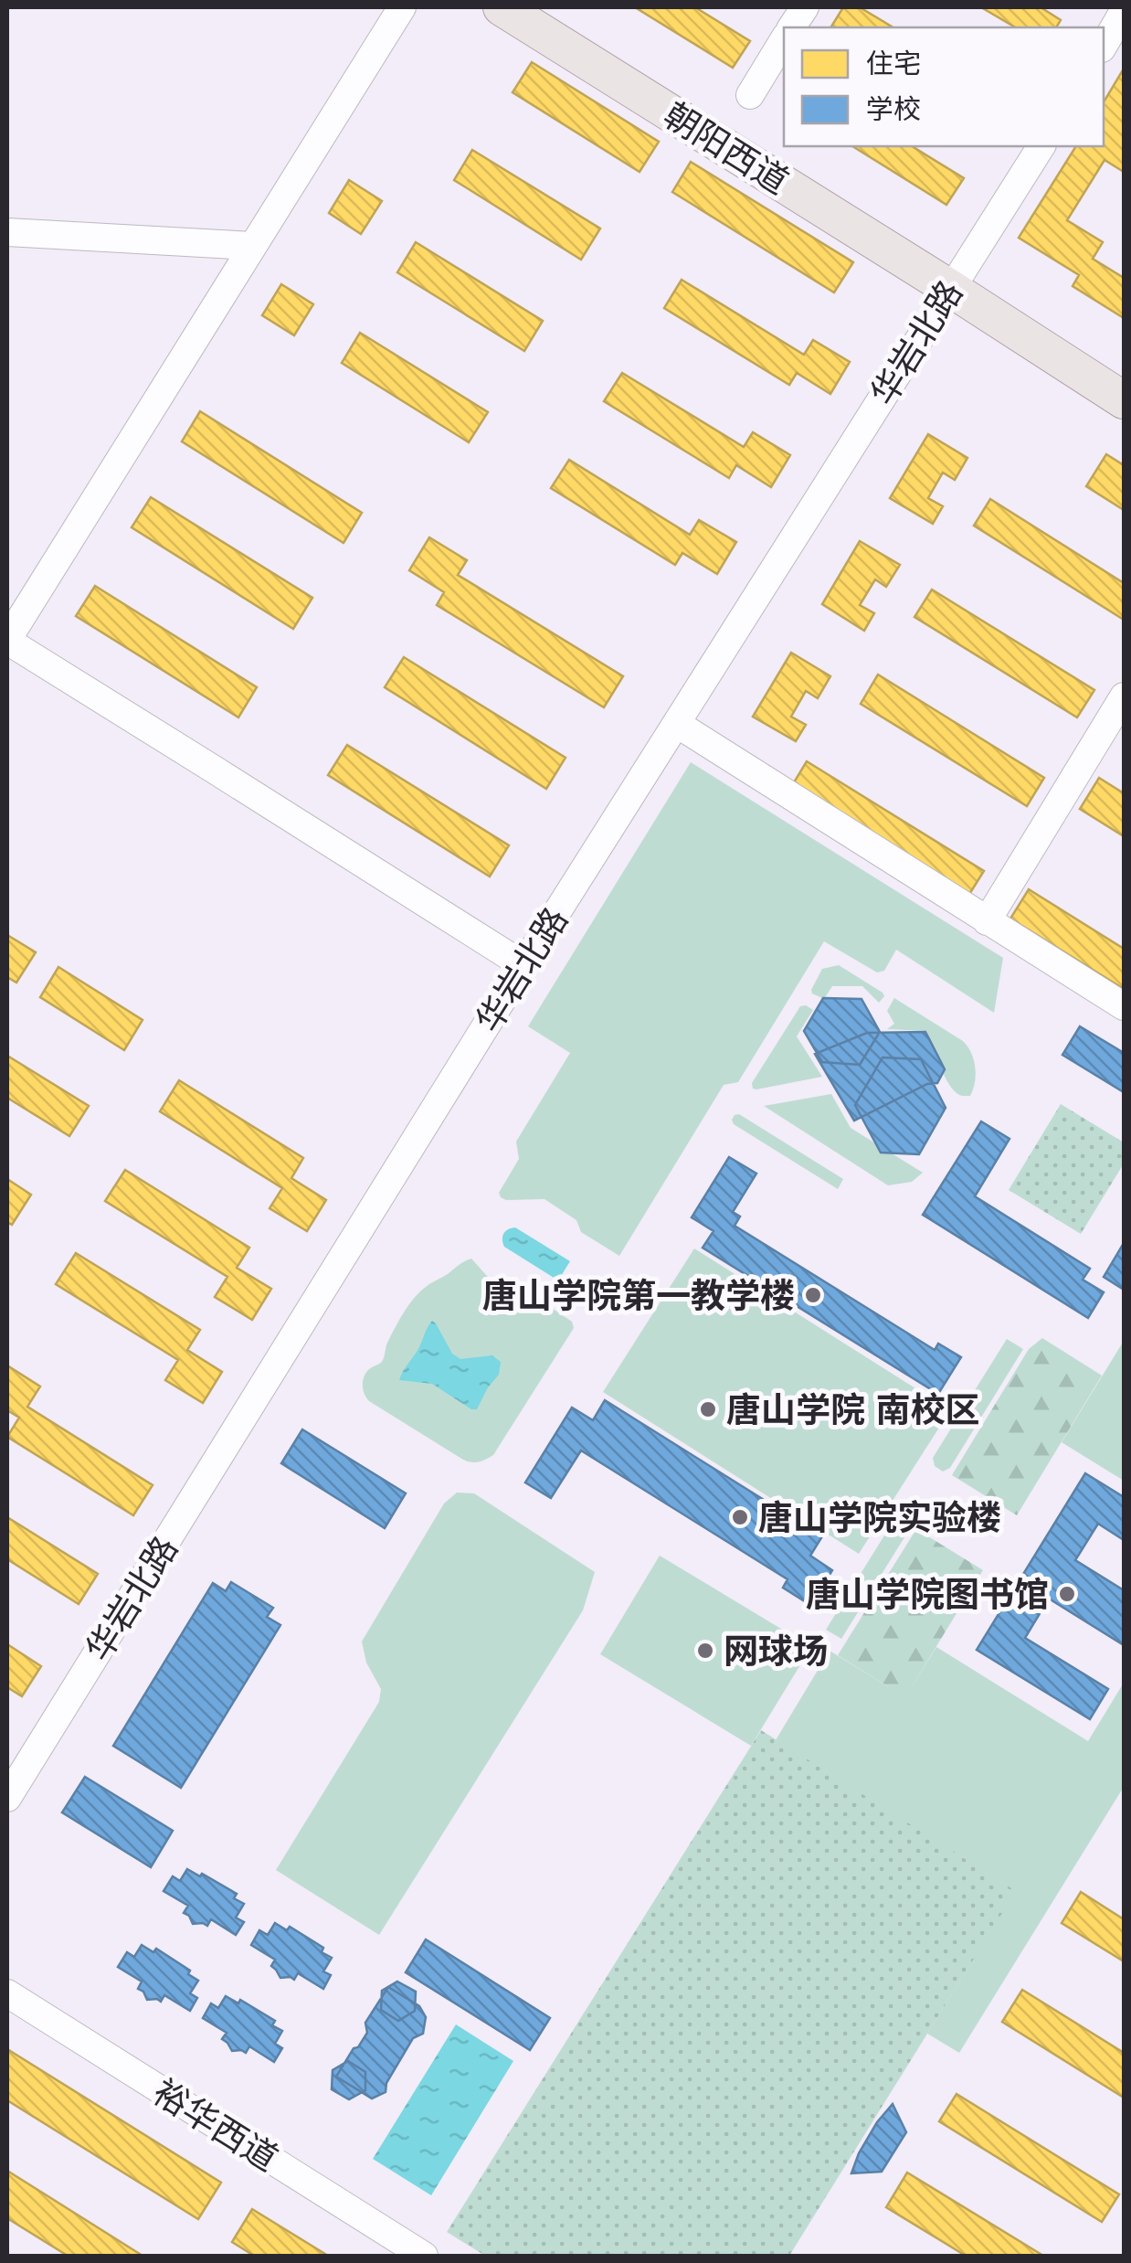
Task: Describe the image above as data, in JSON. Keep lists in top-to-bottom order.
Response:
{
  "streets": {
    "main road": ["朝阳西道"],
    "street": ["华岩北路", "裕华西道"]
  },
  "crossings": [
    ["朝阳西道", "华岩北路"]
  ],
  "places": [
    "唐山学院第一教学楼",
    "唐山学院 南校区",
    "唐山学院实验楼",
    "唐山学院图书馆",
    "网球场"
  ],
  "legend": ["住宅", "学校"]
}
